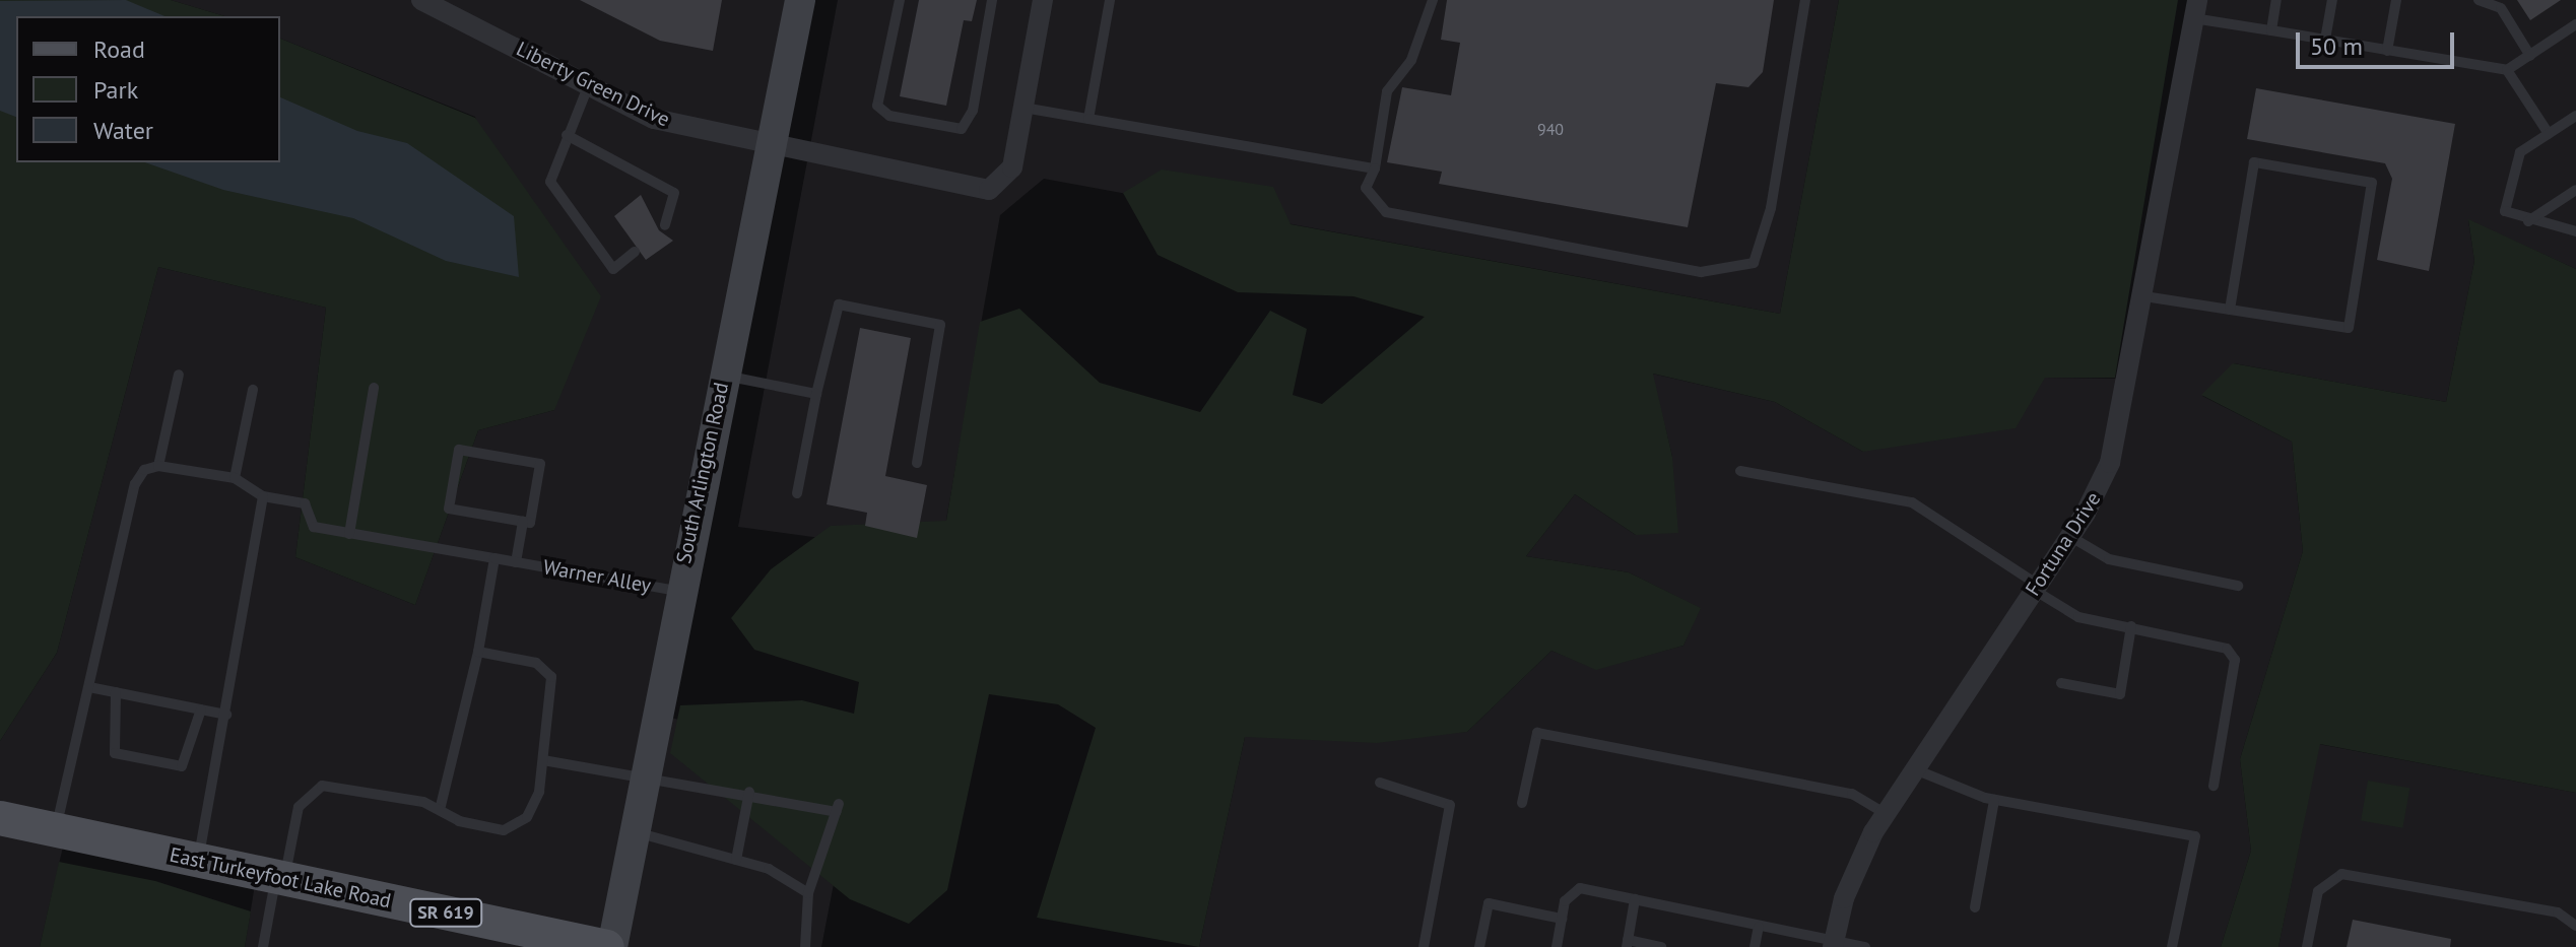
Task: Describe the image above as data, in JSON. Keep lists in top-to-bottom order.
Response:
{
  "streets": {
    "main road": ["South Arlington Road", "East Turkeyfoot Lake Road", "SR 619"],
    "street": ["Liberty Green Drive", "Fortuna Drive"],
    "lane": ["Warner Alley"]
  },
  "crossings": [
    ["Liberty Green Drive", "South Arlington Road"],
    ["South Arlington Road", "Warner Alley"],
    ["South Arlington Road", "East Turkeyfoot Lake Road"]
  ],
  "house_numbers": ["940"],
  "legend": ["Road", "Park", "Water"],
  "scale_bar": "50 m"
}
